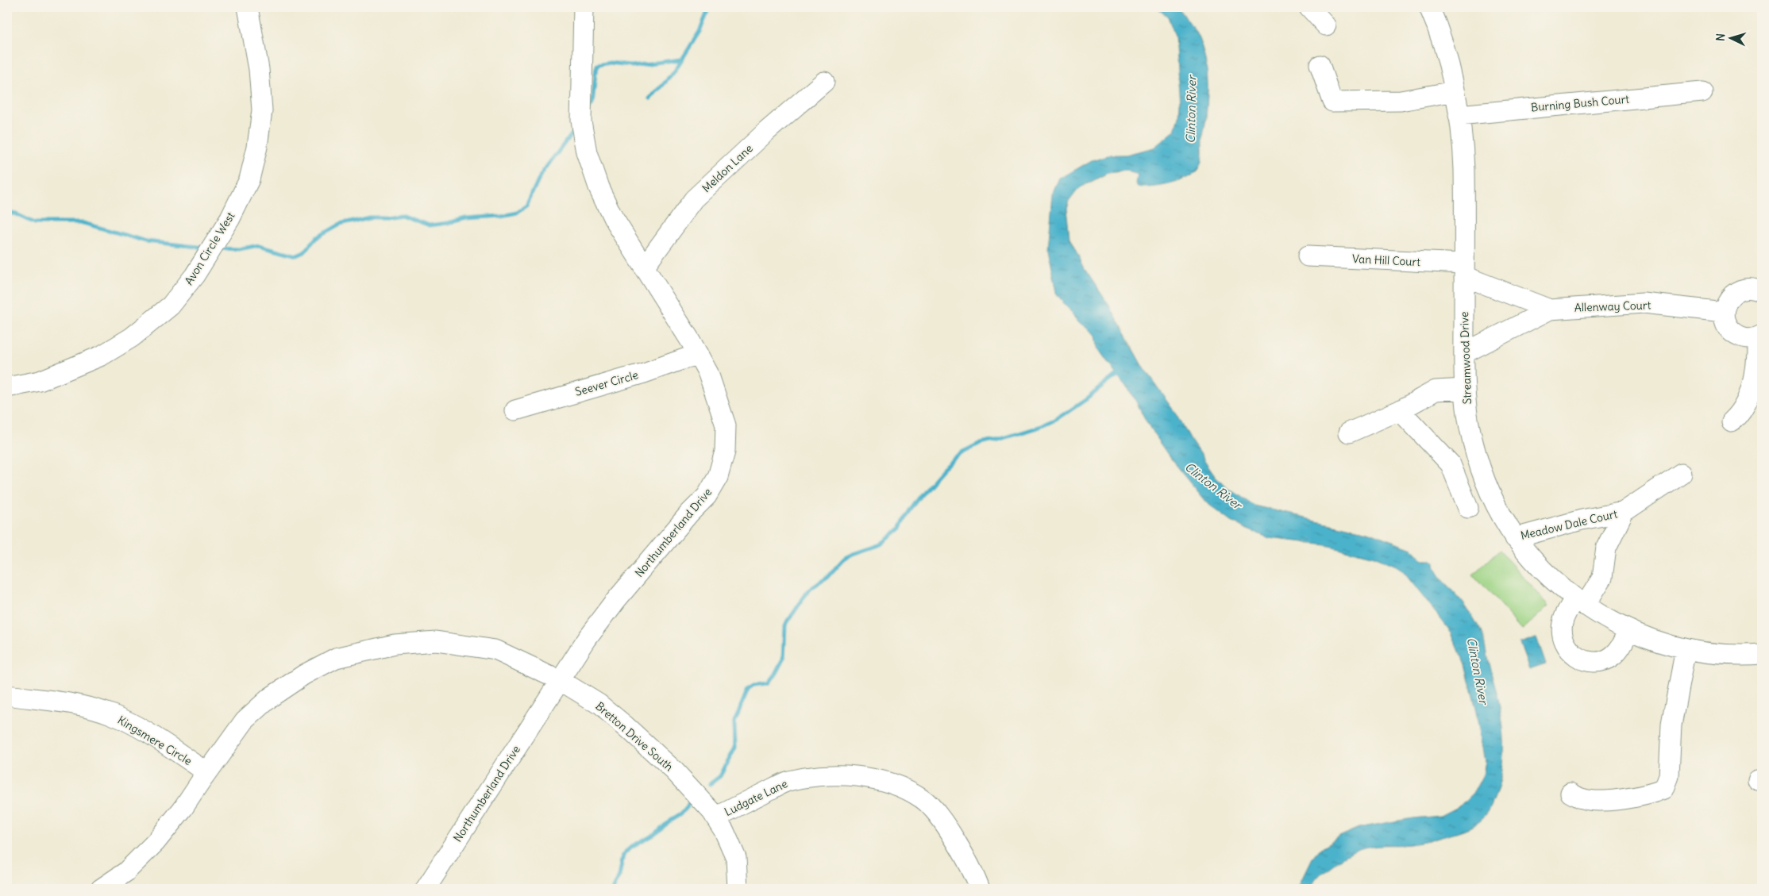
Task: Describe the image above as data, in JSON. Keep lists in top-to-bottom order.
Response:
{
  "streets": {
    "street": [
      "Burning Bush Court",
      "Meldon Lane",
      "Avon Circle West",
      "Van Hill Court",
      "Allenway Court",
      "Streamwood Drive",
      "Seever Circle",
      "Meadow Dale Court",
      "Northumberland Drive",
      "Bretton Drive South",
      "Kingsmere Circle",
      "Ludgate Lane"
    ]
  },
  "crossings": [
    ["Burning Bush Court", "Streamwood Drive"],
    ["Meldon Lane", "Northumberland Drive"],
    ["Van Hill Court", "Allenway Court"],
    ["Van Hill Court", "Streamwood Drive"],
    ["Allenway Court", "Streamwood Drive"],
    ["Streamwood Drive", "Meadow Dale Court"],
    ["Seever Circle", "Northumberland Drive"],
    ["Northumberland Drive", "Bretton Drive South"],
    ["Bretton Drive South", "Kingsmere Circle"],
    ["Bretton Drive South", "Ludgate Lane"]
  ],
  "water": ["Clinton River"],
  "north": "left"
}
